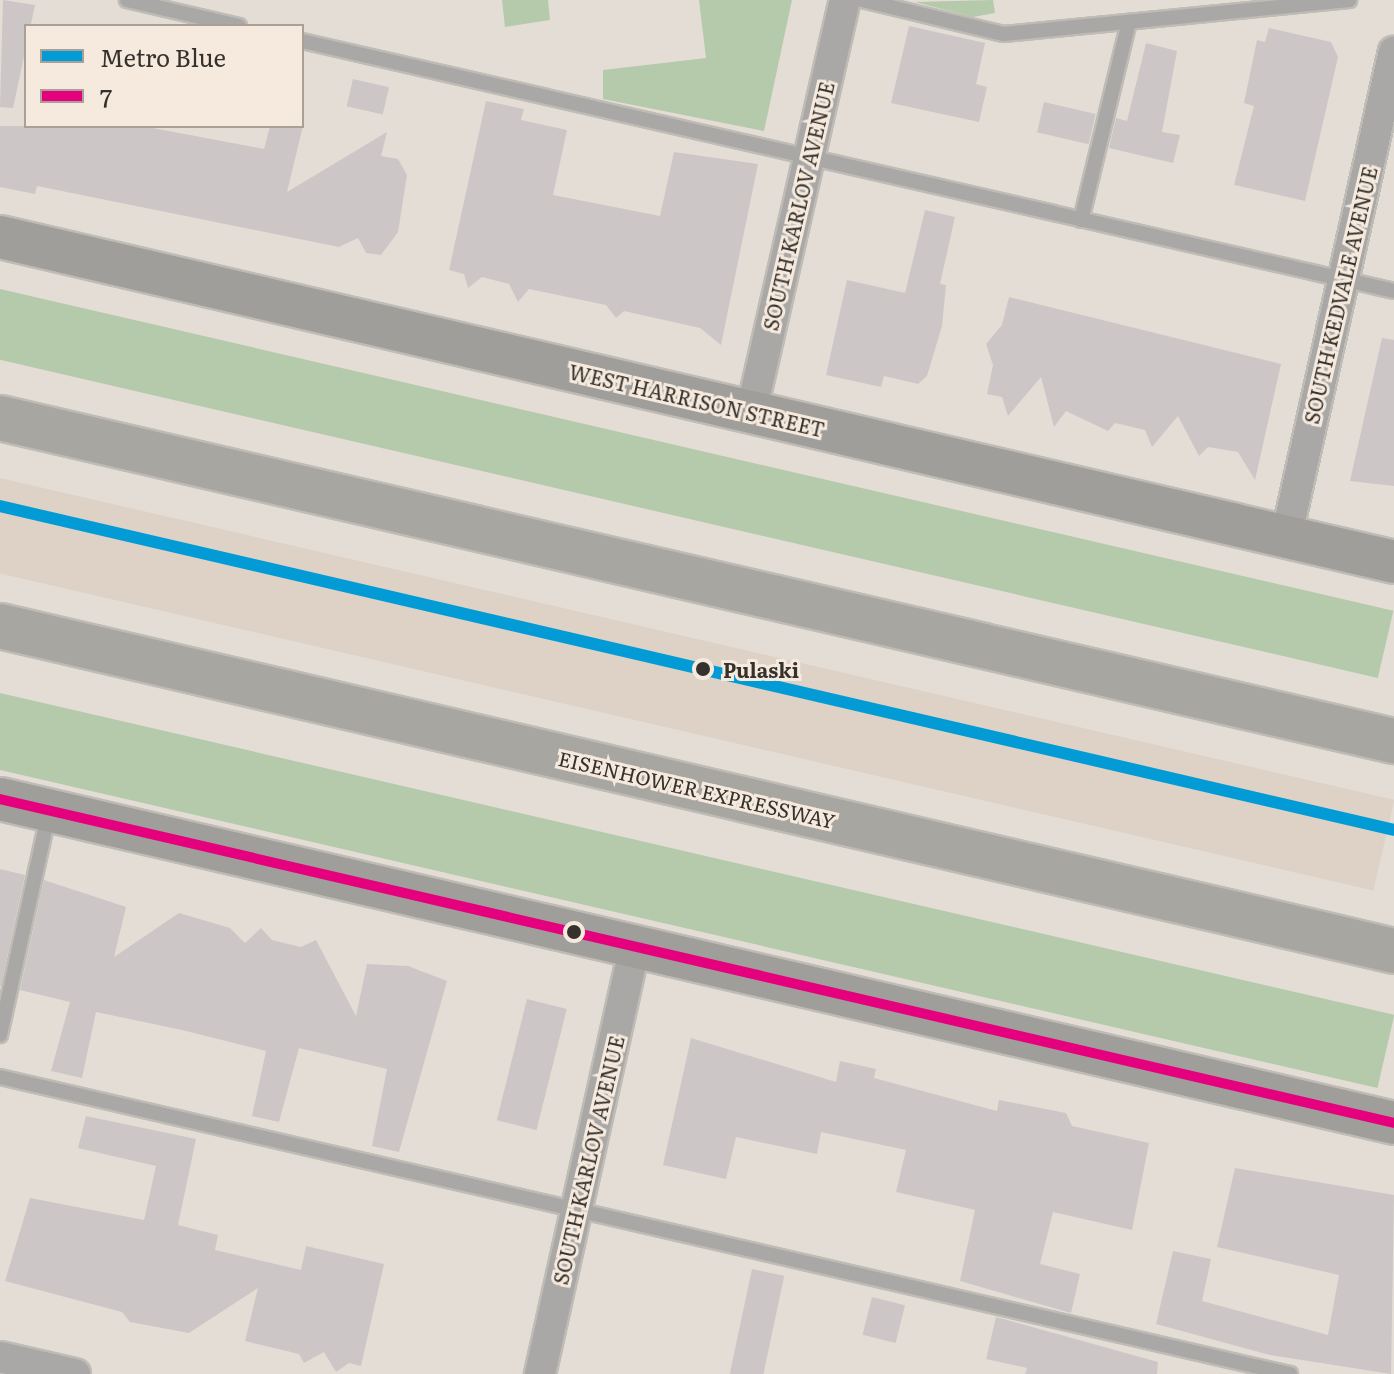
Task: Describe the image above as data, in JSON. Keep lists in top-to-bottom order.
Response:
{
  "streets": {
    "highway": ["EISENHOWER EXPRESSWAY"],
    "street": ["SOUTH KARLOV AVENUE", "SOUTH KEDVALE AVENUE", "WEST HARRISON STREET"]
  },
  "crossings": [
    ["SOUTH KARLOV AVENUE", "WEST HARRISON STREET"],
    ["SOUTH KEDVALE AVENUE", "WEST HARRISON STREET"]
  ],
  "places": ["Pulaski"],
  "lines": ["metro line Blue", "transit line 7"],
  "legend": ["Metro Blue", "7"]
}
